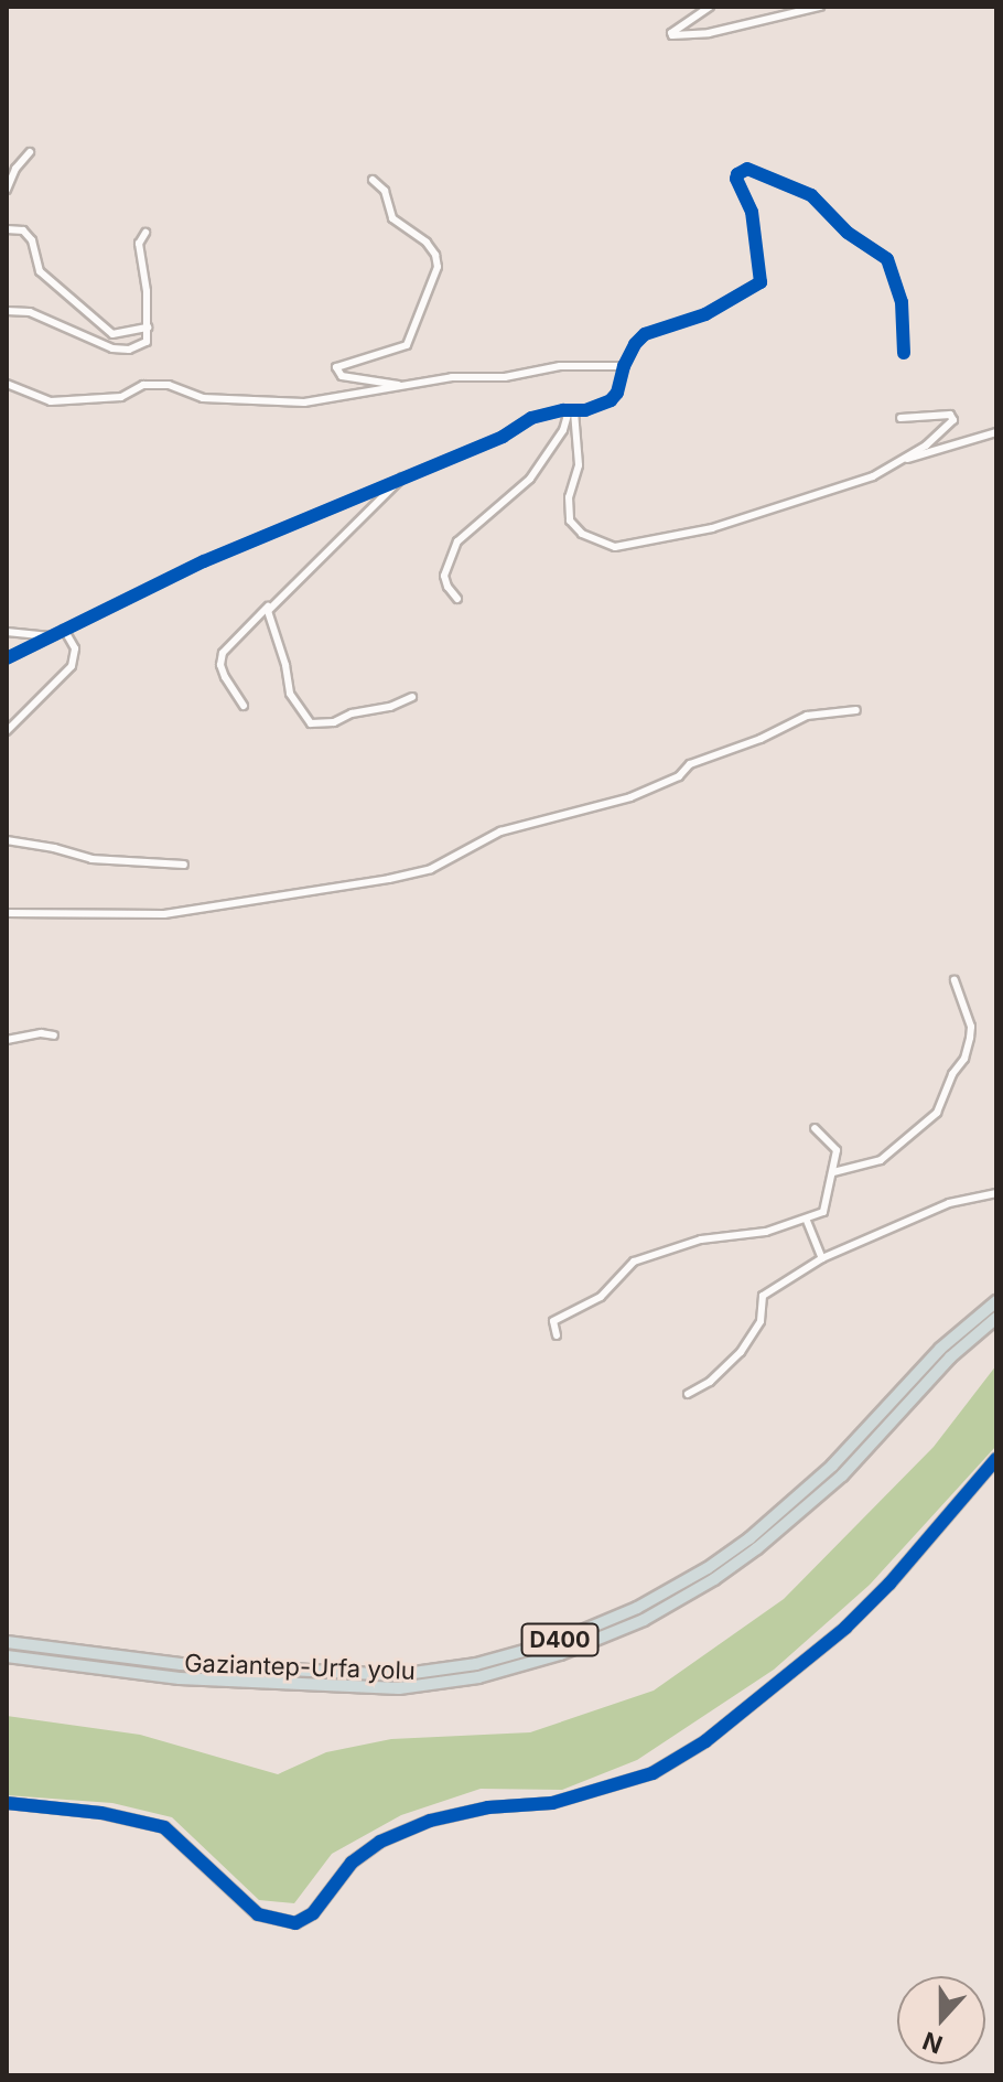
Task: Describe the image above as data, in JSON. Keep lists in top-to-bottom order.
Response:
{
  "streets": {
    "highway": ["D400", "Gaziantep-Urfa yolu"]
  },
  "north": "bottom"
}
